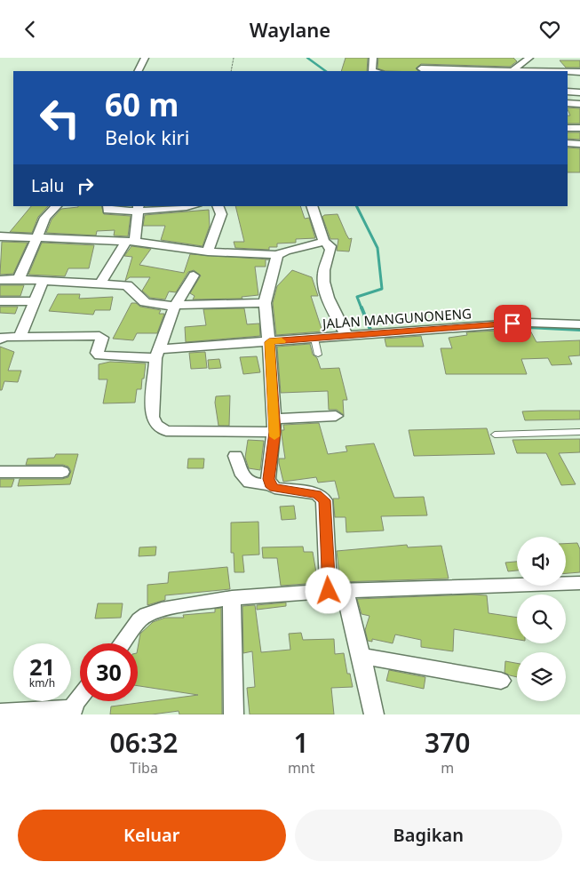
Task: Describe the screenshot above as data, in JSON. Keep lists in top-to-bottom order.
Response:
{
  "streets": {
    "street": ["JALAN MANGUNONENG"]
  },
  "page": {
    "header": "Waylane",
    "turn": ["60 m", "Belok kiri"],
    "then": "Lalu",
    "speed": "21 km/h",
    "limit": "30",
    "eta": [
      "06:32",
      "Tiba",
      "1",
      "mnt",
      "370",
      "m"
    ],
    "buttons": ["Keluar", "Bagikan"]
  }
}
